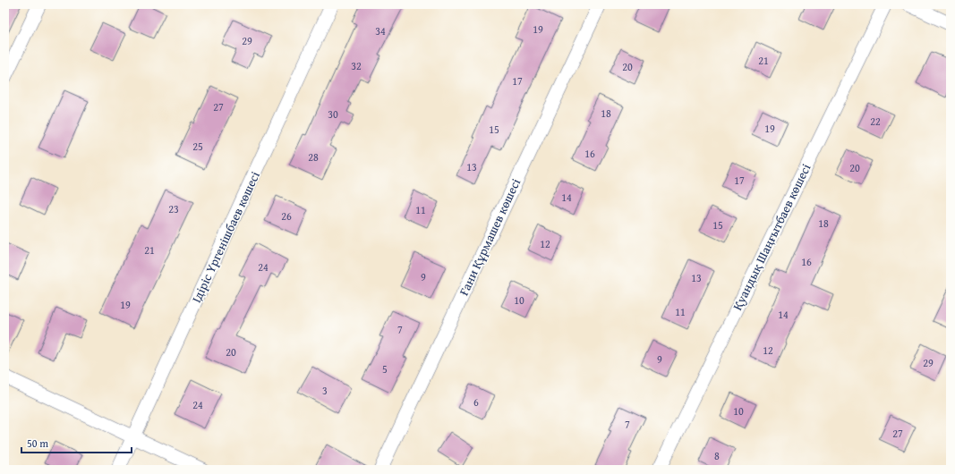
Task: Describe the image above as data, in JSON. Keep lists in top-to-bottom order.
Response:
{
  "streets": {
    "street": ["Ідіріс Үргенішбаев көшесі", "Ғани Құрмашев көшесі", "Қуандық Шаңғытбаев көшесі"]
  },
  "house_numbers": [
    "19",
    "34",
    "29",
    "21",
    "32",
    "20",
    "17",
    "27",
    "18",
    "30",
    "22",
    "19",
    "15",
    "25",
    "16",
    "28",
    "13",
    "20",
    "17",
    "14",
    "23",
    "11",
    "26",
    "18",
    "15",
    "12",
    "21",
    "16",
    "24",
    "9",
    "13",
    "10",
    "19",
    "11",
    "14",
    "7",
    "12",
    "20",
    "9",
    "29",
    "5",
    "3",
    "6",
    "24",
    "10",
    "7",
    "27",
    "8"
  ],
  "scale_bar": "50 m"
}
